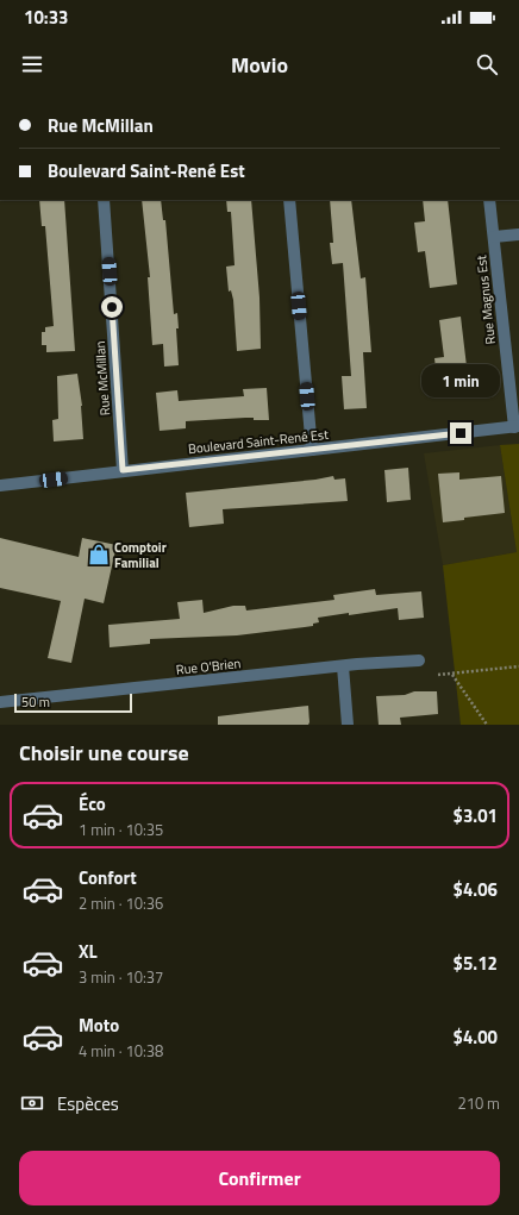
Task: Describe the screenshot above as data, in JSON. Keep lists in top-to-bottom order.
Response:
{
  "streets": {
    "street": [
      "Rue Magnus Est",
      "Rue McMillan",
      "Boulevard Saint-René Est",
      "Rue O'Brien"
    ]
  },
  "crossings": [
    ["Rue Magnus Est", "Boulevard Saint-René Est"],
    ["Rue McMillan", "Boulevard Saint-René Est"]
  ],
  "places": {
    "shop": ["Comptoir Familial"]
  },
  "scale_bar": "50 m",
  "page": {
    "status": "10:33",
    "header": "Movio",
    "banner": ["Rue McMillan", "Boulevard Saint-René Est"],
    "bubble": "1 min",
    "scale": "50 m",
    "heading": "Choisir une course",
    "list": [
      {
        "name": "Éco",
        "note": "1 min · 10:35",
        "value": "$3.01"
      },
      {
        "name": "Confort",
        "note": "2 min · 10:36",
        "value": "$4.06"
      },
      {
        "name": "XL",
        "note": "3 min · 10:37",
        "value": "$5.12"
      },
      {
        "name": "Moto",
        "note": "4 min · 10:38",
        "value": "$4.00"
      }
    ],
    "pay": ["Espèces", "210 m"],
    "buttons": "Confirmer"
  }
}
